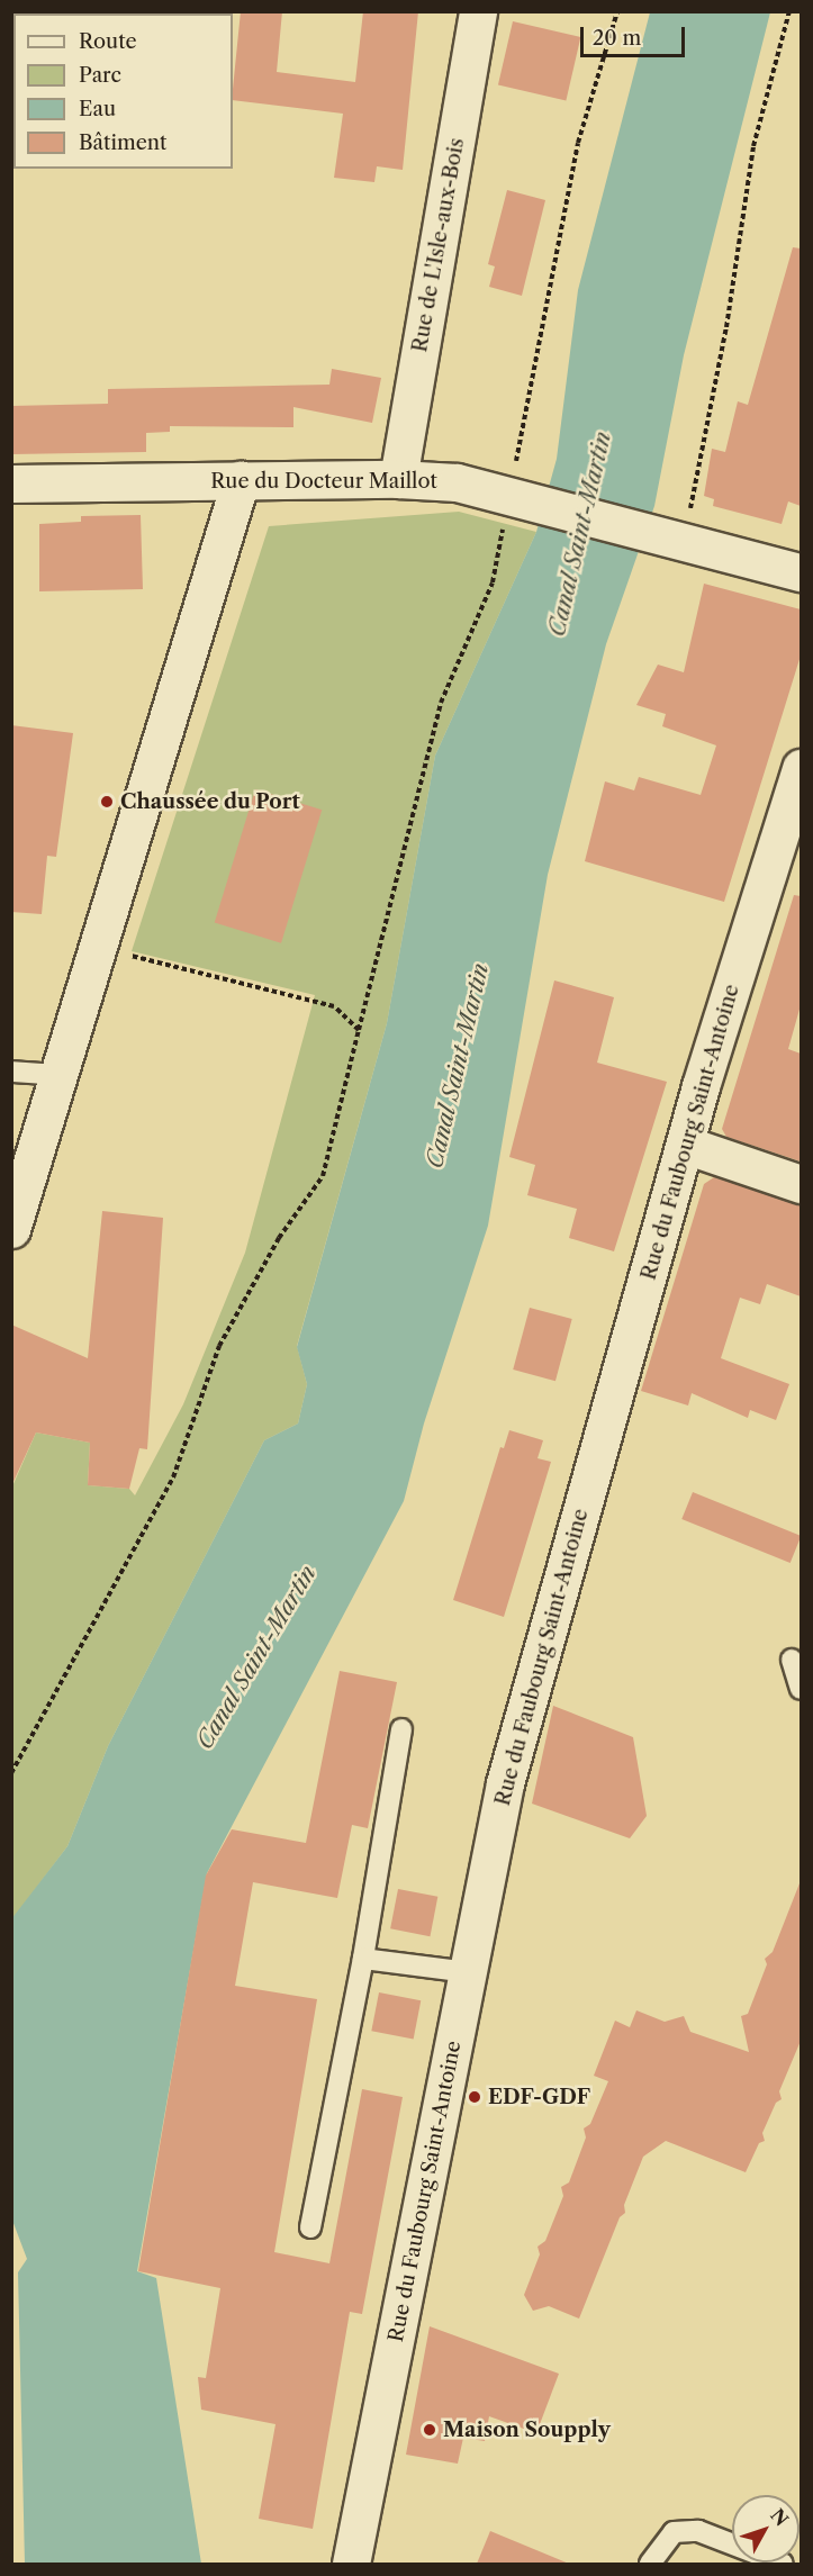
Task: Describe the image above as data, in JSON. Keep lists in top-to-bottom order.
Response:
{
  "streets": {
    "street": ["Rue de L'Isle-aux-Bois", "Rue du Docteur Maillot", "Rue du Faubourg Saint-Antoine"]
  },
  "crossings": [
    ["Rue de L'Isle-aux-Bois", "Rue du Docteur Maillot"]
  ],
  "water": ["Canal Saint-Martin"],
  "places": ["Chaussée du Port", "EDF-GDF", "Maison Soupply"],
  "legend": [
    "Route",
    "Parc",
    "Eau",
    "Bâtiment"
  ],
  "scale_bar": "20 m",
  "north": "top right"
}
